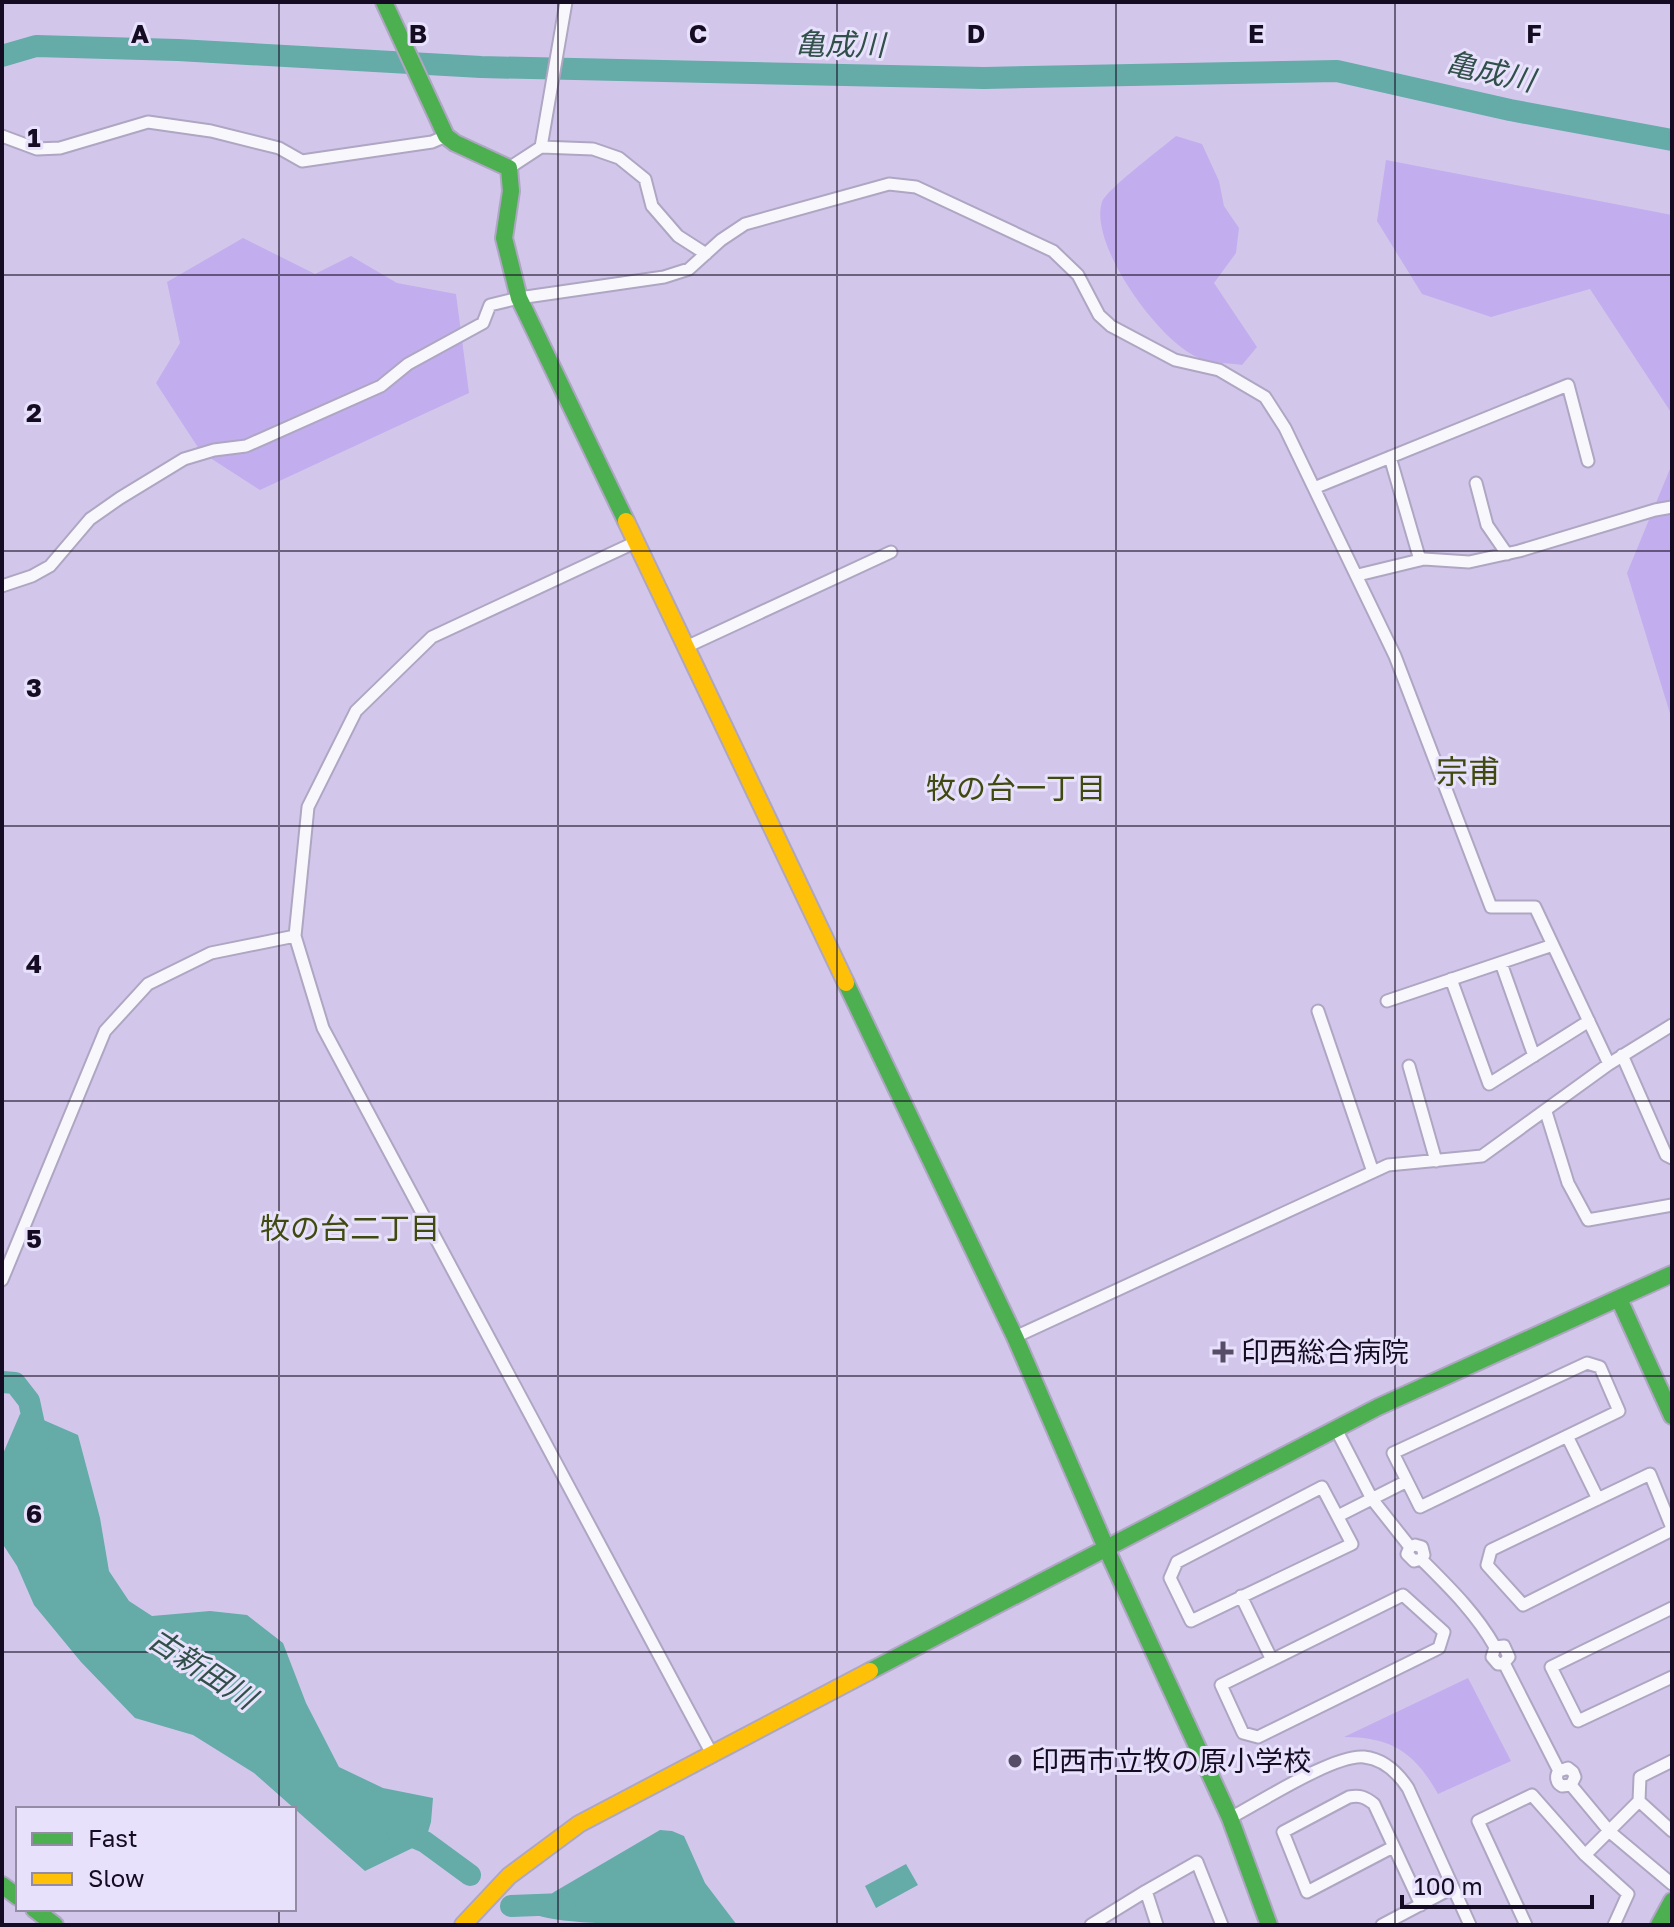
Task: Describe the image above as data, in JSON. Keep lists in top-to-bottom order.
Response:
{
  "districts": ["宗甫", "牧の台一丁目", "牧の台二丁目"],
  "water": ["亀成川", "古新田川"],
  "places": {
    "health": ["印西総合病院"],
    "other": ["印西市立牧の原小学校"]
  },
  "legend": ["Fast", "Slow"],
  "scale_bar": "100 m",
  "grid": {
    "columns": [
      "A",
      "B",
      "C",
      "D",
      "E",
      "F"
    ],
    "rows": [
      "1",
      "2",
      "3",
      "4",
      "5",
      "6"
    ]
  }
}
